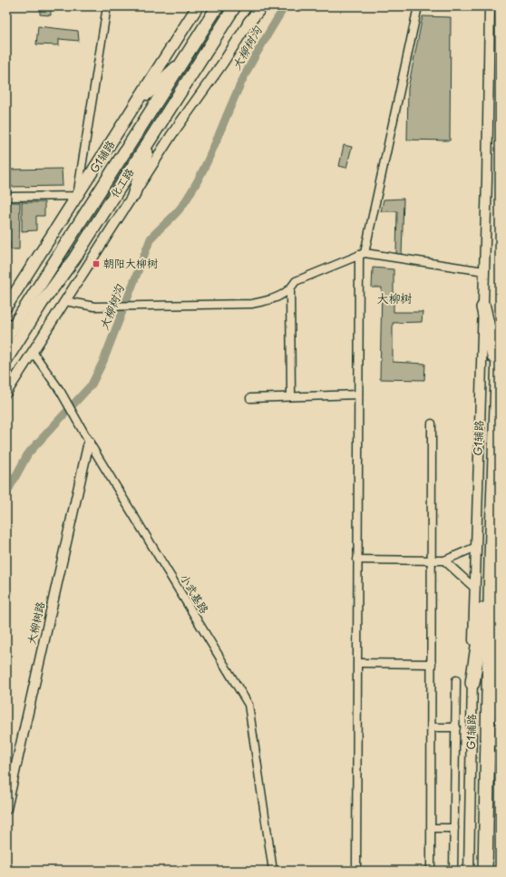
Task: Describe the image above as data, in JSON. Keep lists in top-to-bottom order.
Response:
{
  "streets": {
    "main road": ["G1辅路", "化工路"],
    "street": ["小武基路", "大柳树路"]
  },
  "crossings": [
    ["小武基路", "大柳树路"]
  ],
  "districts": ["大柳树"],
  "water": ["大柳树沟"],
  "places": {
    "transit": ["朝阳大柳树"]
  }
}
